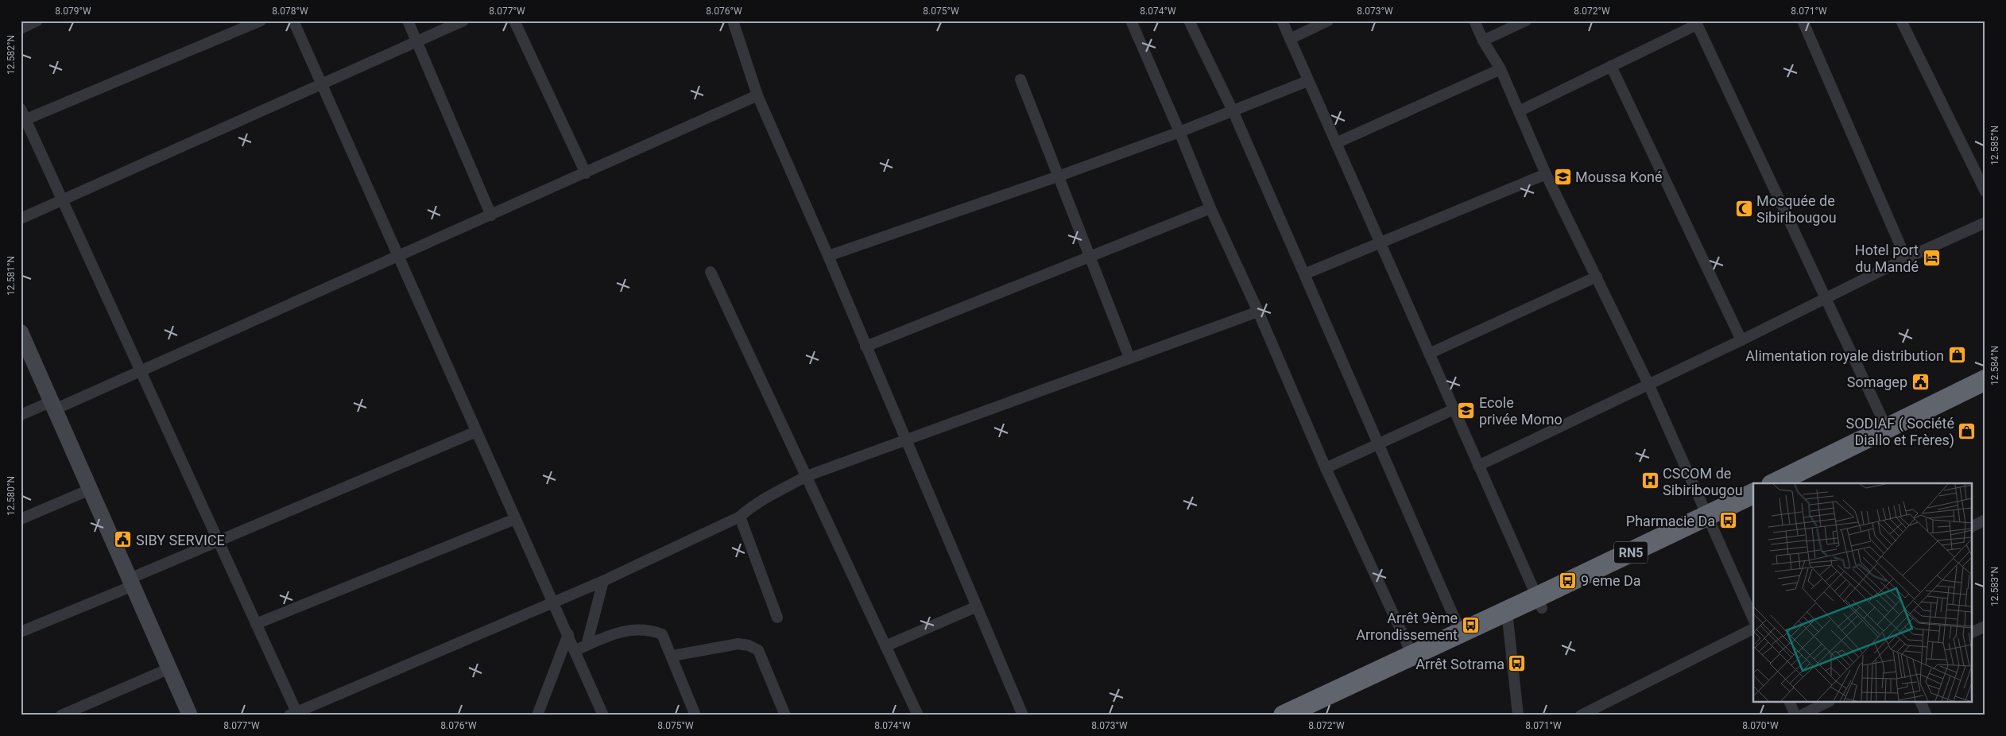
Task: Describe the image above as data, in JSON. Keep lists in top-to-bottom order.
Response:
{
  "streets": {
    "highway": ["RN5"]
  },
  "places": {
    "school or university": ["Moussa Koné", "Ecole privée Momo"],
    "mosque": ["Mosquée de Sibiribougou"],
    "hotel": ["Hotel port du Mandé"],
    "shop": ["Alimentation royale distribution", "SODIAF ( Société Diallo et Frères)"],
    "public building": ["Somagep", "SIBY SERVICE"],
    "hospital": ["CSCOM de Sibiribougou"],
    "bus stop": [
      "Pharmacie Da",
      "9 eme Da",
      "Arrêt 9ème Arrondissement",
      "Arrêt Sotrama"
    ]
  },
  "coordinates": [
    "8.079°W",
    "8.078°W",
    "8.077°W",
    "8.076°W",
    "8.075°W",
    "8.074°W",
    "8.073°W",
    "8.072°W",
    "8.071°W",
    "12.582°N",
    "12.585°N",
    "12.581°N",
    "12.584°N",
    "12.580°N",
    "12.583°N",
    "8.070°W"
  ]
}
